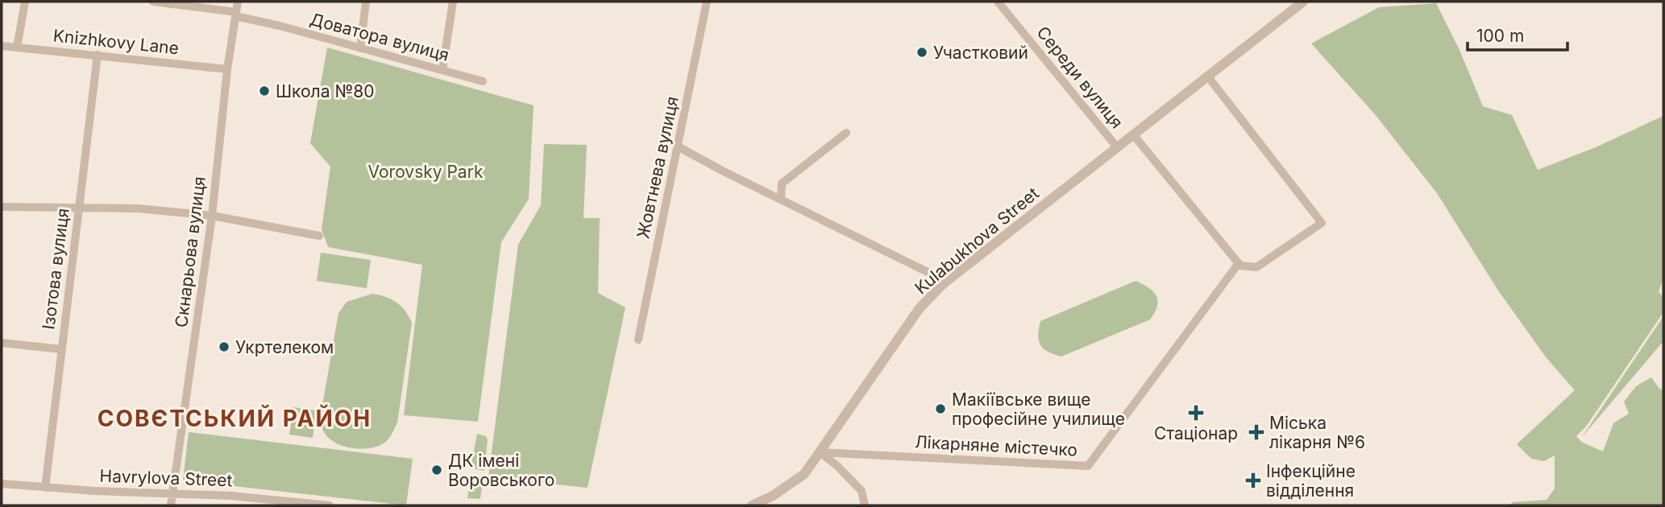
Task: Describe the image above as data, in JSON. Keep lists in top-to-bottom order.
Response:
{
  "streets": {
    "street": [
      "Доватора вулиця",
      "Knizhkovy Lane",
      "Середи вулиця",
      "Жовтнева вулиця",
      "Kulabukhova Street",
      "Скнарьова вулиця",
      "Ізотова вулиця",
      "Лікарняне містечко",
      "Havrylova Street"
    ]
  },
  "crossings": [
    ["Доватора вулиця", "Скнарьова вулиця"],
    ["Knizhkovy Lane", "Скнарьова вулиця"],
    ["Knizhkovy Lane", "Ізотова вулиця"],
    ["Середи вулиця", "Kulabukhova Street"],
    ["Kulabukhova Street", "Лікарняне містечко"],
    ["Скнарьова вулиця", "Havrylova Street"],
    ["Ізотова вулиця", "Havrylova Street"]
  ],
  "districts": ["СОВЄТСЬКИЙ РАЙОН"],
  "parks": ["Vorovsky Park"],
  "places": {
    "other": [
      "Участковий",
      "Школа №80",
      "Укртелеком",
      "Макіївське вище професійне училище",
      "ДК імені Воровського"
    ],
    "health": ["Стаціонар", "Міська лікарня №6", "Інфекційне відділення"]
  },
  "scale_bar": "100 m"
}
